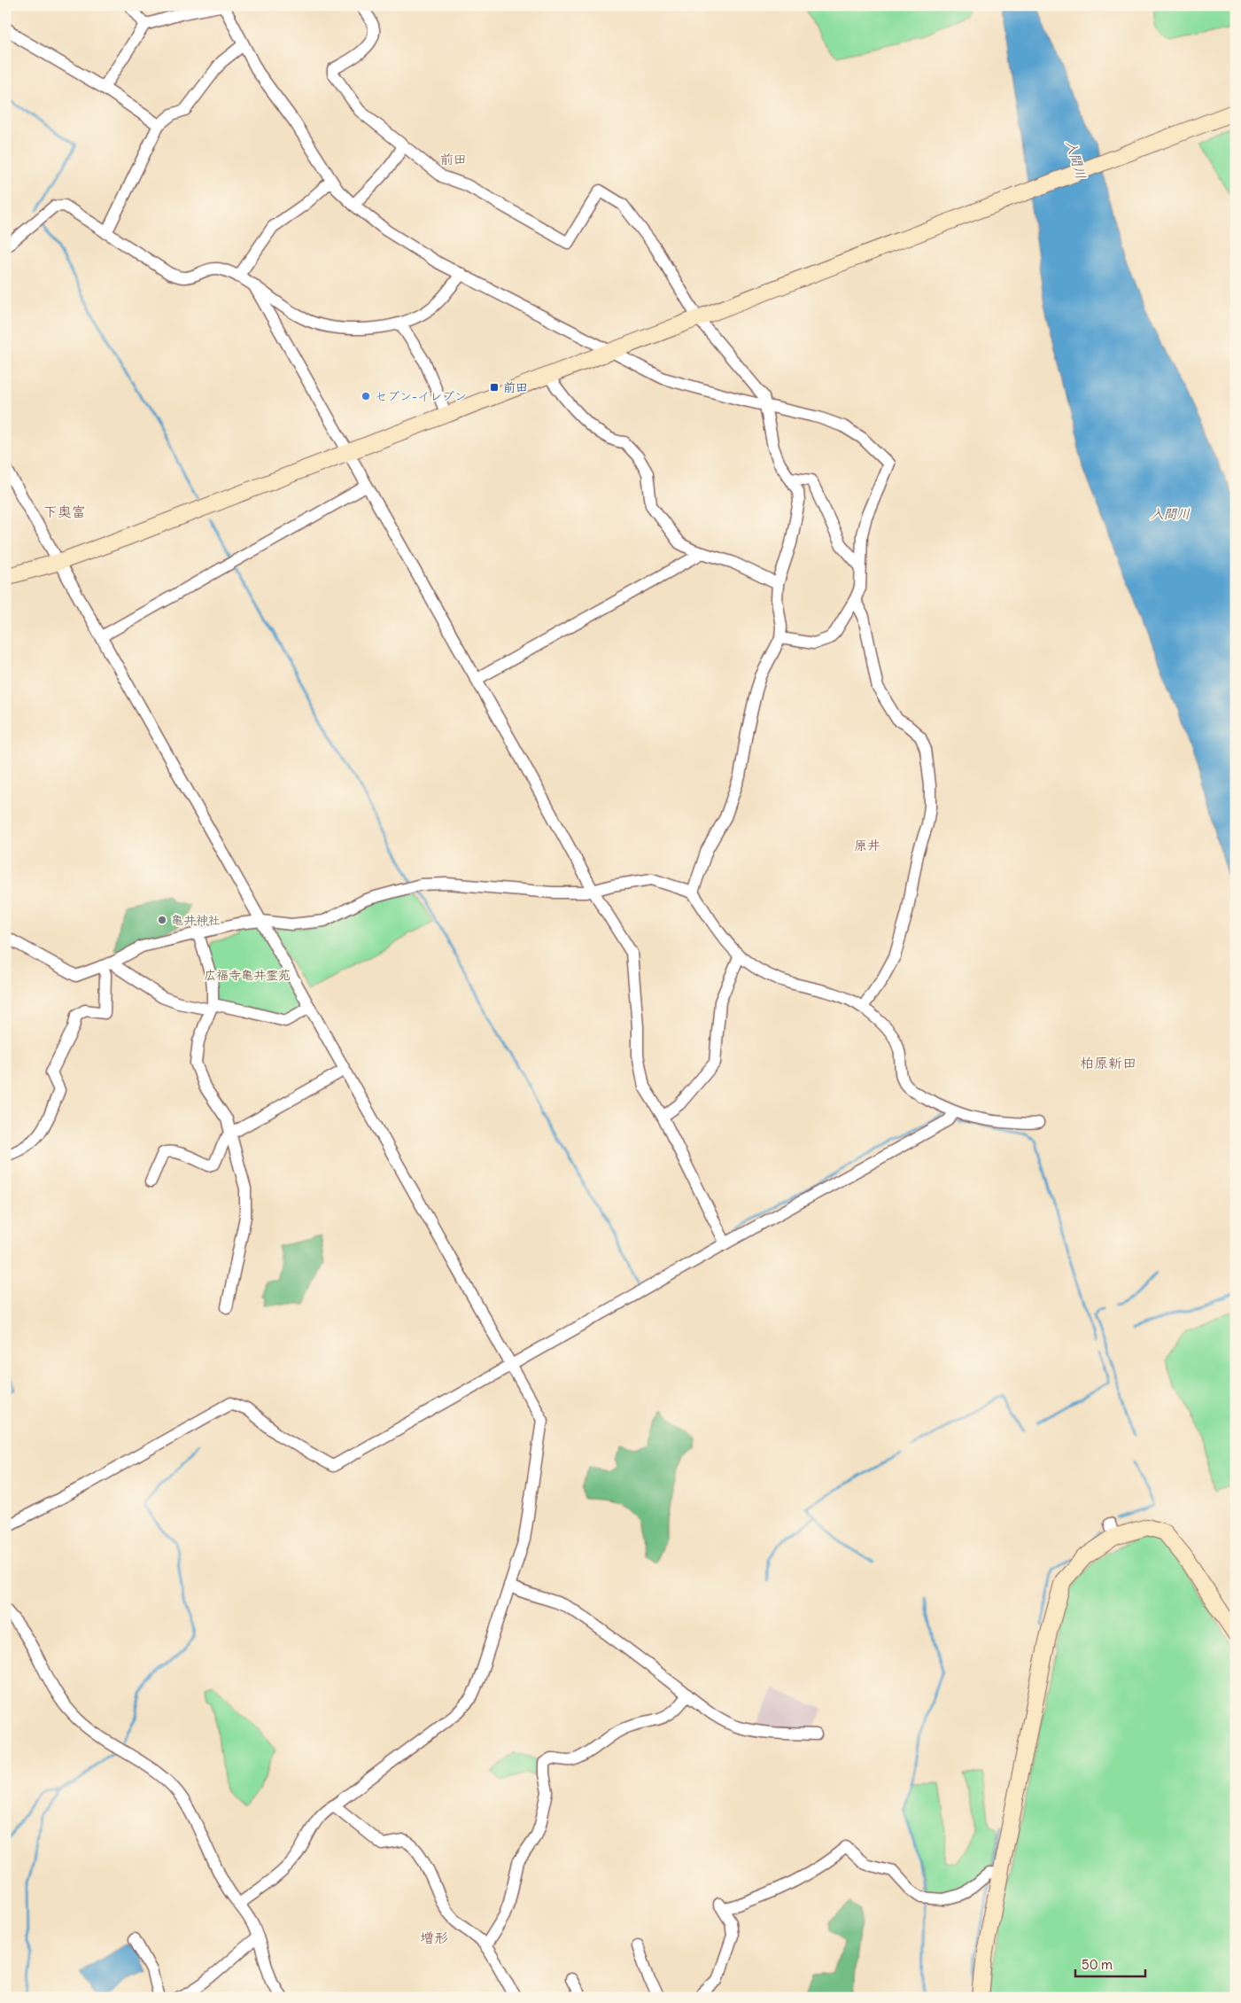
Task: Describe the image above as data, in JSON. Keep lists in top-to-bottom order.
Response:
{
  "districts": [
    "前田",
    "下奥富",
    "原井",
    "柏原新田",
    "増形"
  ],
  "water": ["入間川"],
  "parks": ["広福寺亀井霊苑"],
  "places": {
    "transit": ["前田"],
    "other": ["セブン-イレブン", "亀井神社"]
  },
  "scale_bar": "50 m"
}
